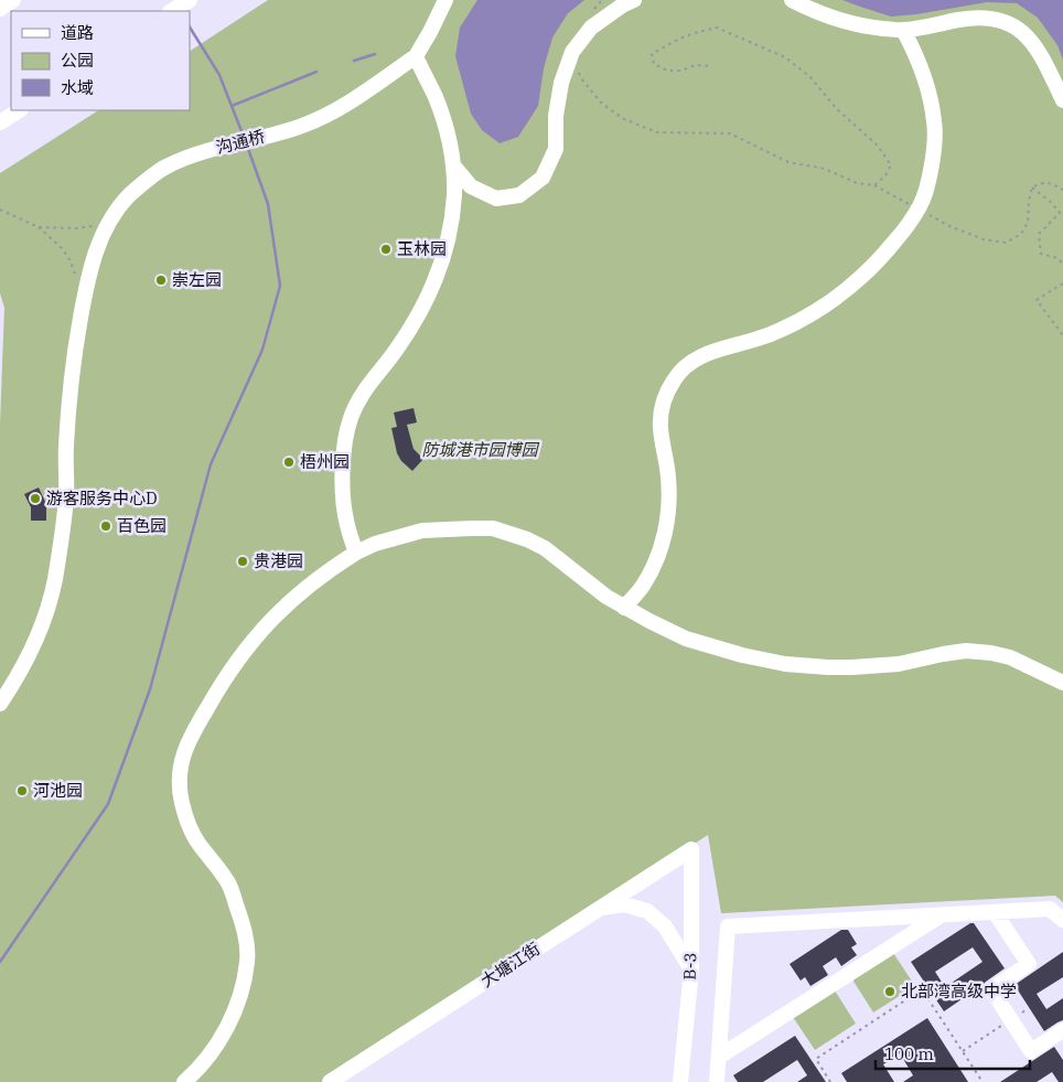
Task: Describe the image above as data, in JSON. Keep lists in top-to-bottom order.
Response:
{
  "streets": {
    "street": ["沟通桥", "大塘江街", "B-3"]
  },
  "crossings": [
    ["大塘江街", "B-3"]
  ],
  "parks": ["防城港市园博园"],
  "places": [
    "玉林园",
    "崇左园",
    "梧州园",
    "游客服务中心D",
    "百色园",
    "贵港园",
    "河池园",
    "北部湾高级中学"
  ],
  "legend": ["道路", "公园", "水域"],
  "scale_bar": "100 m"
}
